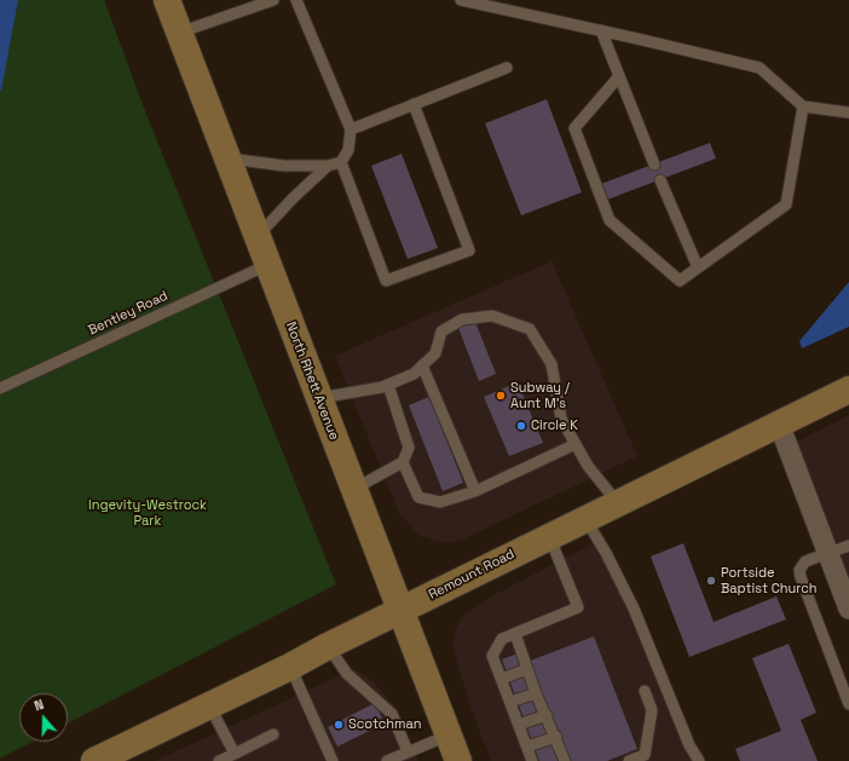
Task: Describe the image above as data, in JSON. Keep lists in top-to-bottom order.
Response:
{
  "streets": {
    "main road": ["North Rhett Avenue", "Remount Road"],
    "lane": ["Bentley Road"]
  },
  "crossings": [
    ["Bentley Road", "North Rhett Avenue"],
    ["North Rhett Avenue", "Remount Road"]
  ],
  "parks": ["Ingevity-Westrock Park"],
  "places": [
    "Subway / Aunt M's",
    "Circle K",
    "Portside Baptist Church",
    "Scotchman"
  ],
  "north": "top"
}
